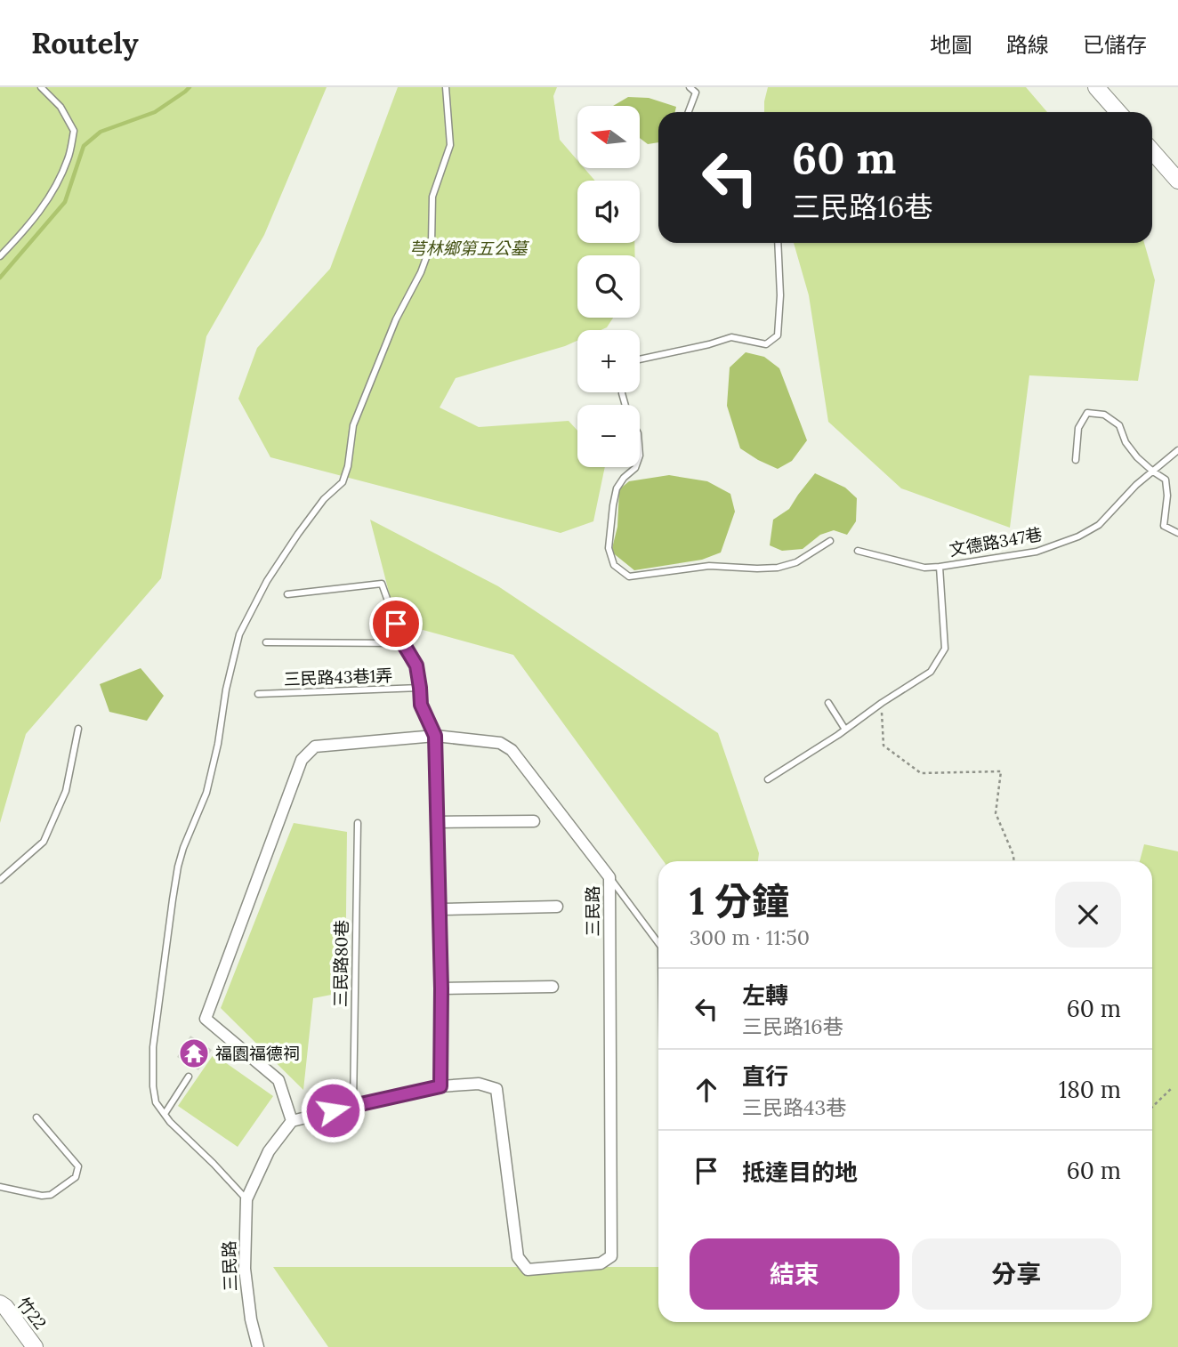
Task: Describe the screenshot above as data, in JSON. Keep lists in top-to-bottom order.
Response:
{
  "streets": {
    "main road": ["竹22"],
    "street": ["三民路"],
    "lane": ["文德路347巷", "三民路43巷1弄", "三民路80巷"]
  },
  "crossings": [
    ["三民路", "三民路80巷"]
  ],
  "parks": ["芎林鄉第五公墓"],
  "places": {
    "temple": ["福園福德祠"]
  },
  "north": "left",
  "page": {
    "header": "Routely",
    "nav": ["地圖", "路線", "已儲存"],
    "map_buttons": ["+", "−"],
    "turn": ["60 m", "三民路16巷"],
    "heading": ["1 分鐘", "300 m · 11:50"],
    "list": [
      {
        "name": "左轉",
        "note": "三民路16巷",
        "value": "60 m"
      },
      {
        "name": "直行",
        "note": "三民路43巷",
        "value": "180 m"
      },
      {
        "name": "抵達目的地",
        "value": "60 m"
      }
    ],
    "buttons": ["結束", "分享"]
  }
}
